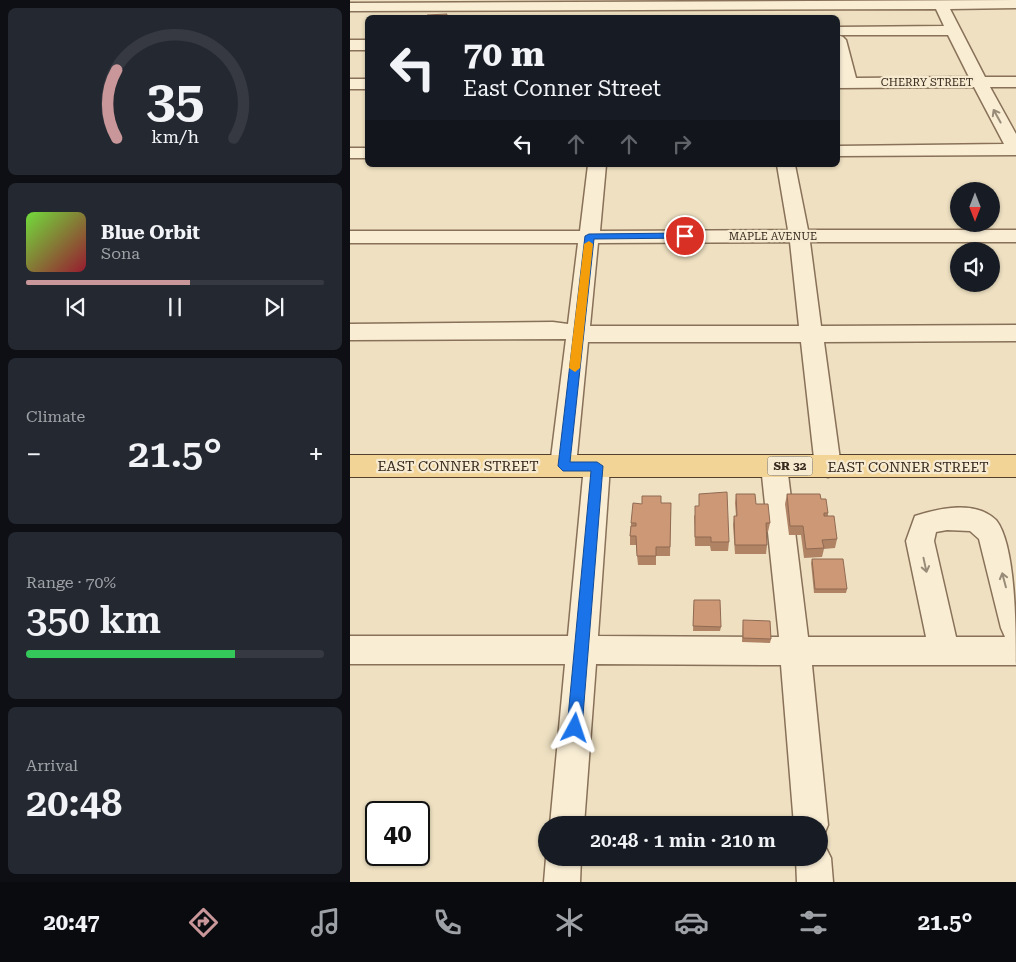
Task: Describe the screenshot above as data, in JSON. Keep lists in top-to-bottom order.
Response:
{
  "streets": {
    "main road": ["EAST CONNER STREET", "SR 32"],
    "street": ["CHERRY STREET", "MAPLE AVENUE"]
  },
  "north": "bottom",
  "page": {
    "turn": ["70 m", "East Conner Street"],
    "song": ["Blue Orbit", "Sona"],
    "tile": [
      "Climate",
      ["Range · 70%", "350 km"],
      ["Arrival", "20:48"]
    ],
    "heat": ["−", "21.5°", "+"],
    "limit": "40",
    "trip": "20:48 · 1 min · 210 m",
    "tabs": ["20:47", "21.5°"],
    "gauge": ["35", "km/h"]
  }
}
